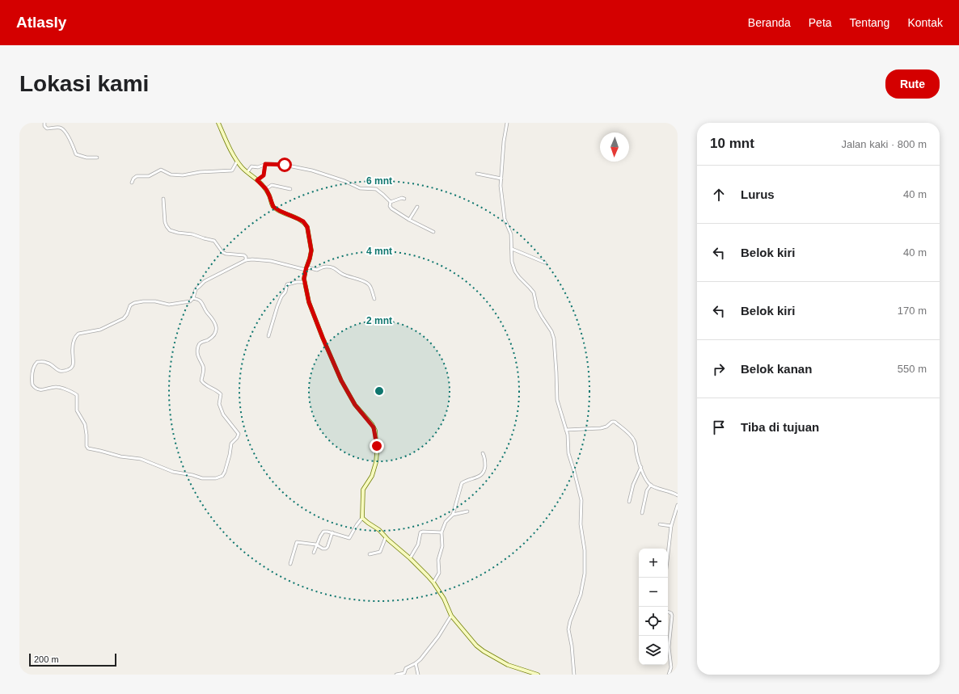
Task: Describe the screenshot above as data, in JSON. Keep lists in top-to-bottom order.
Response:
{
  "scale_bar": "200 m",
  "north": "bottom",
  "page": {
    "header": "Atlasly",
    "nav": [
      "Beranda",
      "Peta",
      "Tentang",
      "Kontak"
    ],
    "buttons": "Rute",
    "title": "Lokasi kami",
    "heading": ["10 mnt", "Jalan kaki · 800 m"],
    "list": [
      ["Lurus", "40 m"],
      ["Belok kiri", "40 m"],
      ["Belok kiri", "170 m"],
      ["Belok kanan", "550 m"],
      "Tiba di tujuan"
    ],
    "map_buttons": ["+", "−"],
    "scale": "200 m"
  },
  "rings": ["6 mnt", "4 mnt", "2 mnt"]
}
